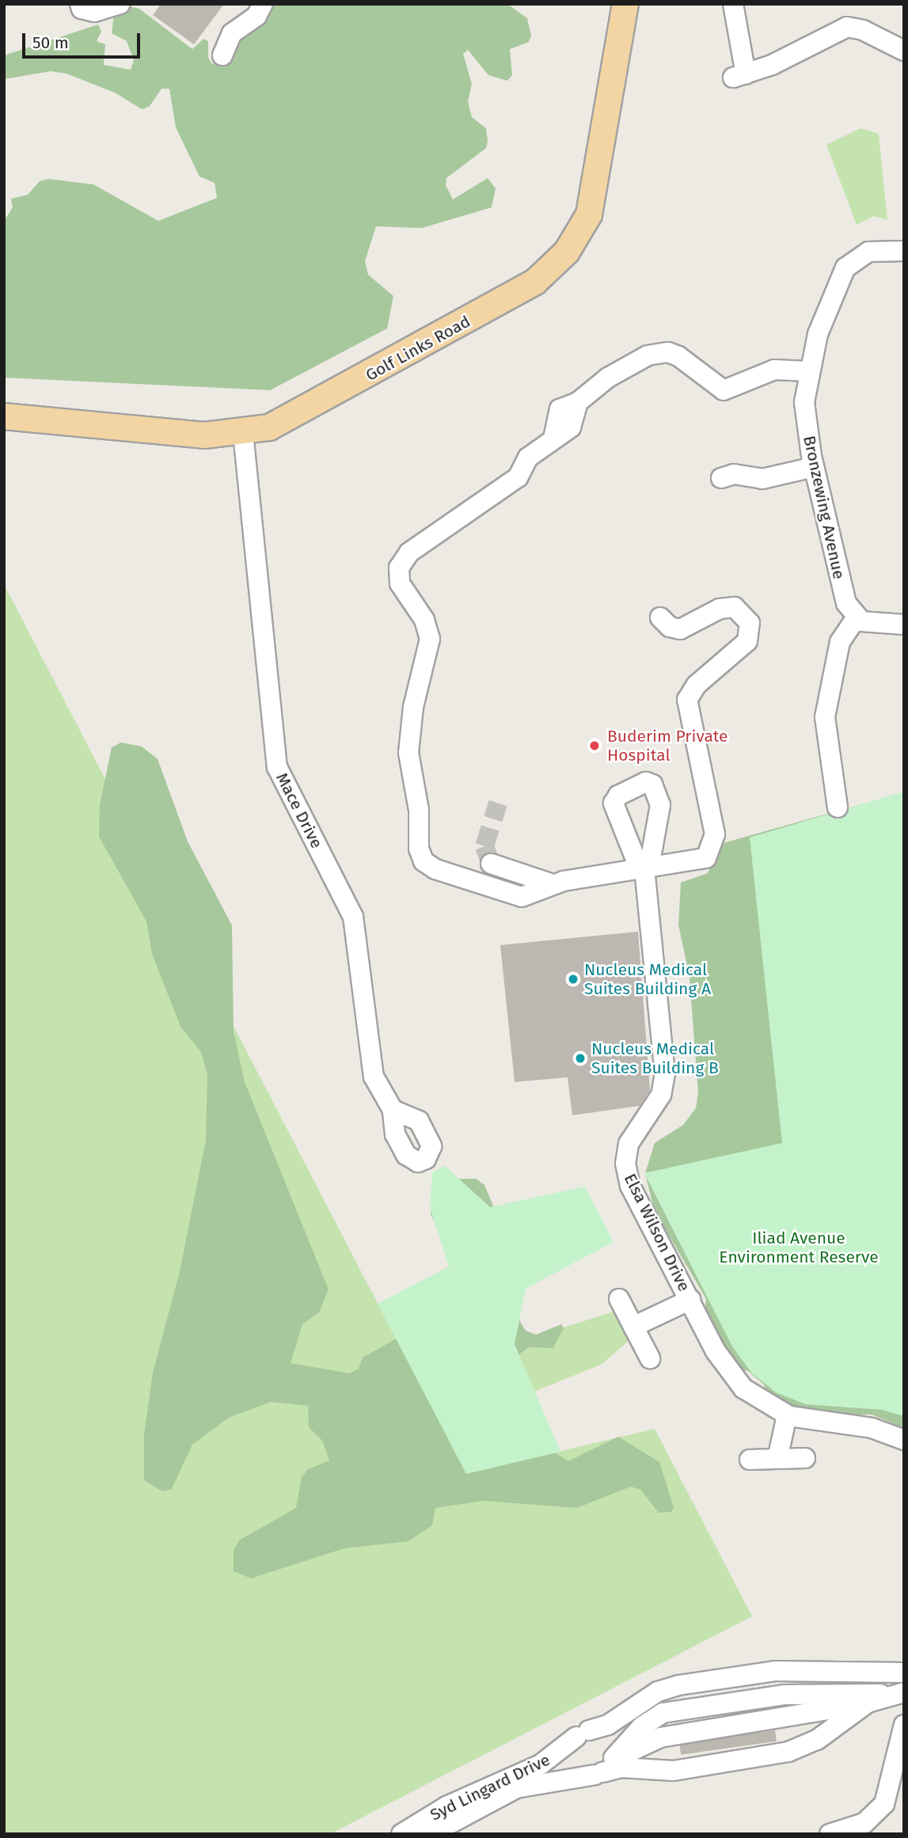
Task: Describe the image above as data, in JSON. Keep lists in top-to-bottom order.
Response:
{
  "streets": {
    "main road": ["Golf Links Road"],
    "street": [
      "Bronzewing Avenue",
      "Mace Drive",
      "Elsa Wilson Drive",
      "Syd Lingard Drive"
    ]
  },
  "crossings": [
    ["Golf Links Road", "Mace Drive"]
  ],
  "parks": ["Iliad Avenue Environment Reserve"],
  "places": ["Buderim Private Hospital", "Nucleus Medical Suites Building A", "Nucleus Medical Suites Building B"],
  "scale_bar": "50 m"
}
